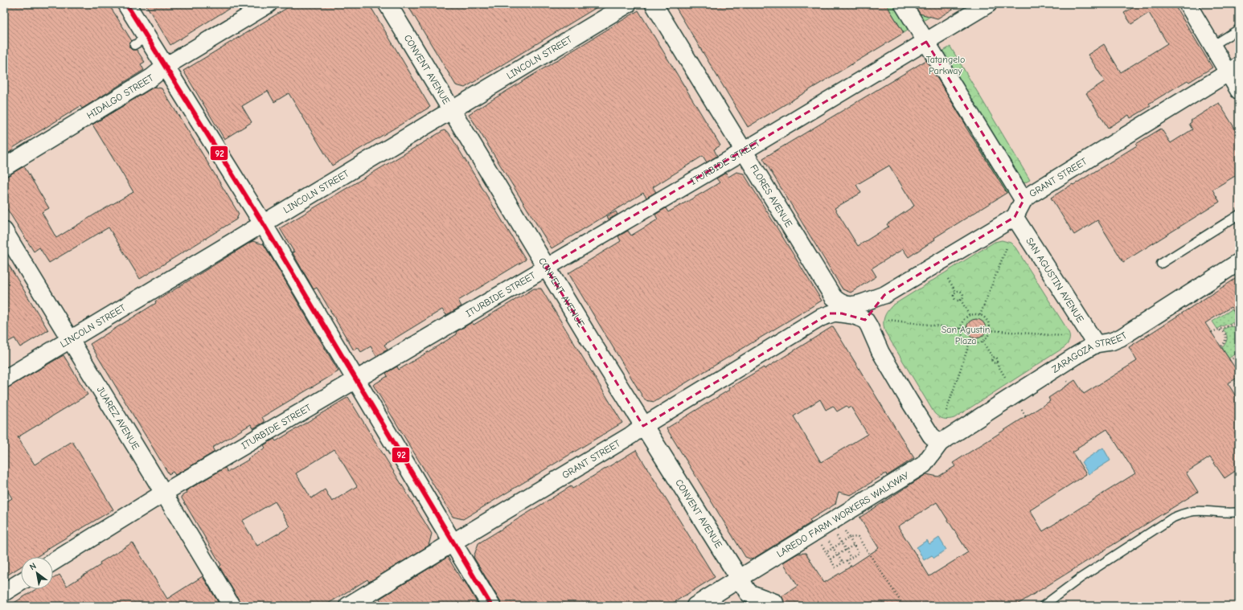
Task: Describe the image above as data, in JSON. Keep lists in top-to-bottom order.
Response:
{
  "streets": {
    "main road": ["CONVENT AVENUE", "GRANT STREET"],
    "street": [
      "LINCOLN STREET",
      "HIDALGO STREET",
      "ITURBIDE STREET",
      "FLORES AVENUE",
      "SAN AGUSTIN AVENUE",
      "ZARAGOZA STREET",
      "JUAREZ AVENUE",
      "LAREDO FARM WORKERS WALKWAY"
    ]
  },
  "crossings": [
    ["LINCOLN STREET", "CONVENT AVENUE"],
    ["LINCOLN STREET", "JUAREZ AVENUE"],
    ["CONVENT AVENUE", "ITURBIDE STREET"],
    ["CONVENT AVENUE", "GRANT STREET"],
    ["CONVENT AVENUE", "LAREDO FARM WORKERS WALKWAY"],
    ["ITURBIDE STREET", "FLORES AVENUE"],
    ["ITURBIDE STREET", "JUAREZ AVENUE"],
    ["GRANT STREET", "FLORES AVENUE"],
    ["GRANT STREET", "SAN AGUSTIN AVENUE"],
    ["SAN AGUSTIN AVENUE", "ZARAGOZA STREET"],
    ["ZARAGOZA STREET", "LAREDO FARM WORKERS WALKWAY"]
  ],
  "parks": ["Tatangelo Parkway", "San Agustin Plaza"],
  "lines": ["transit line 92"],
  "north": "top left"
}
